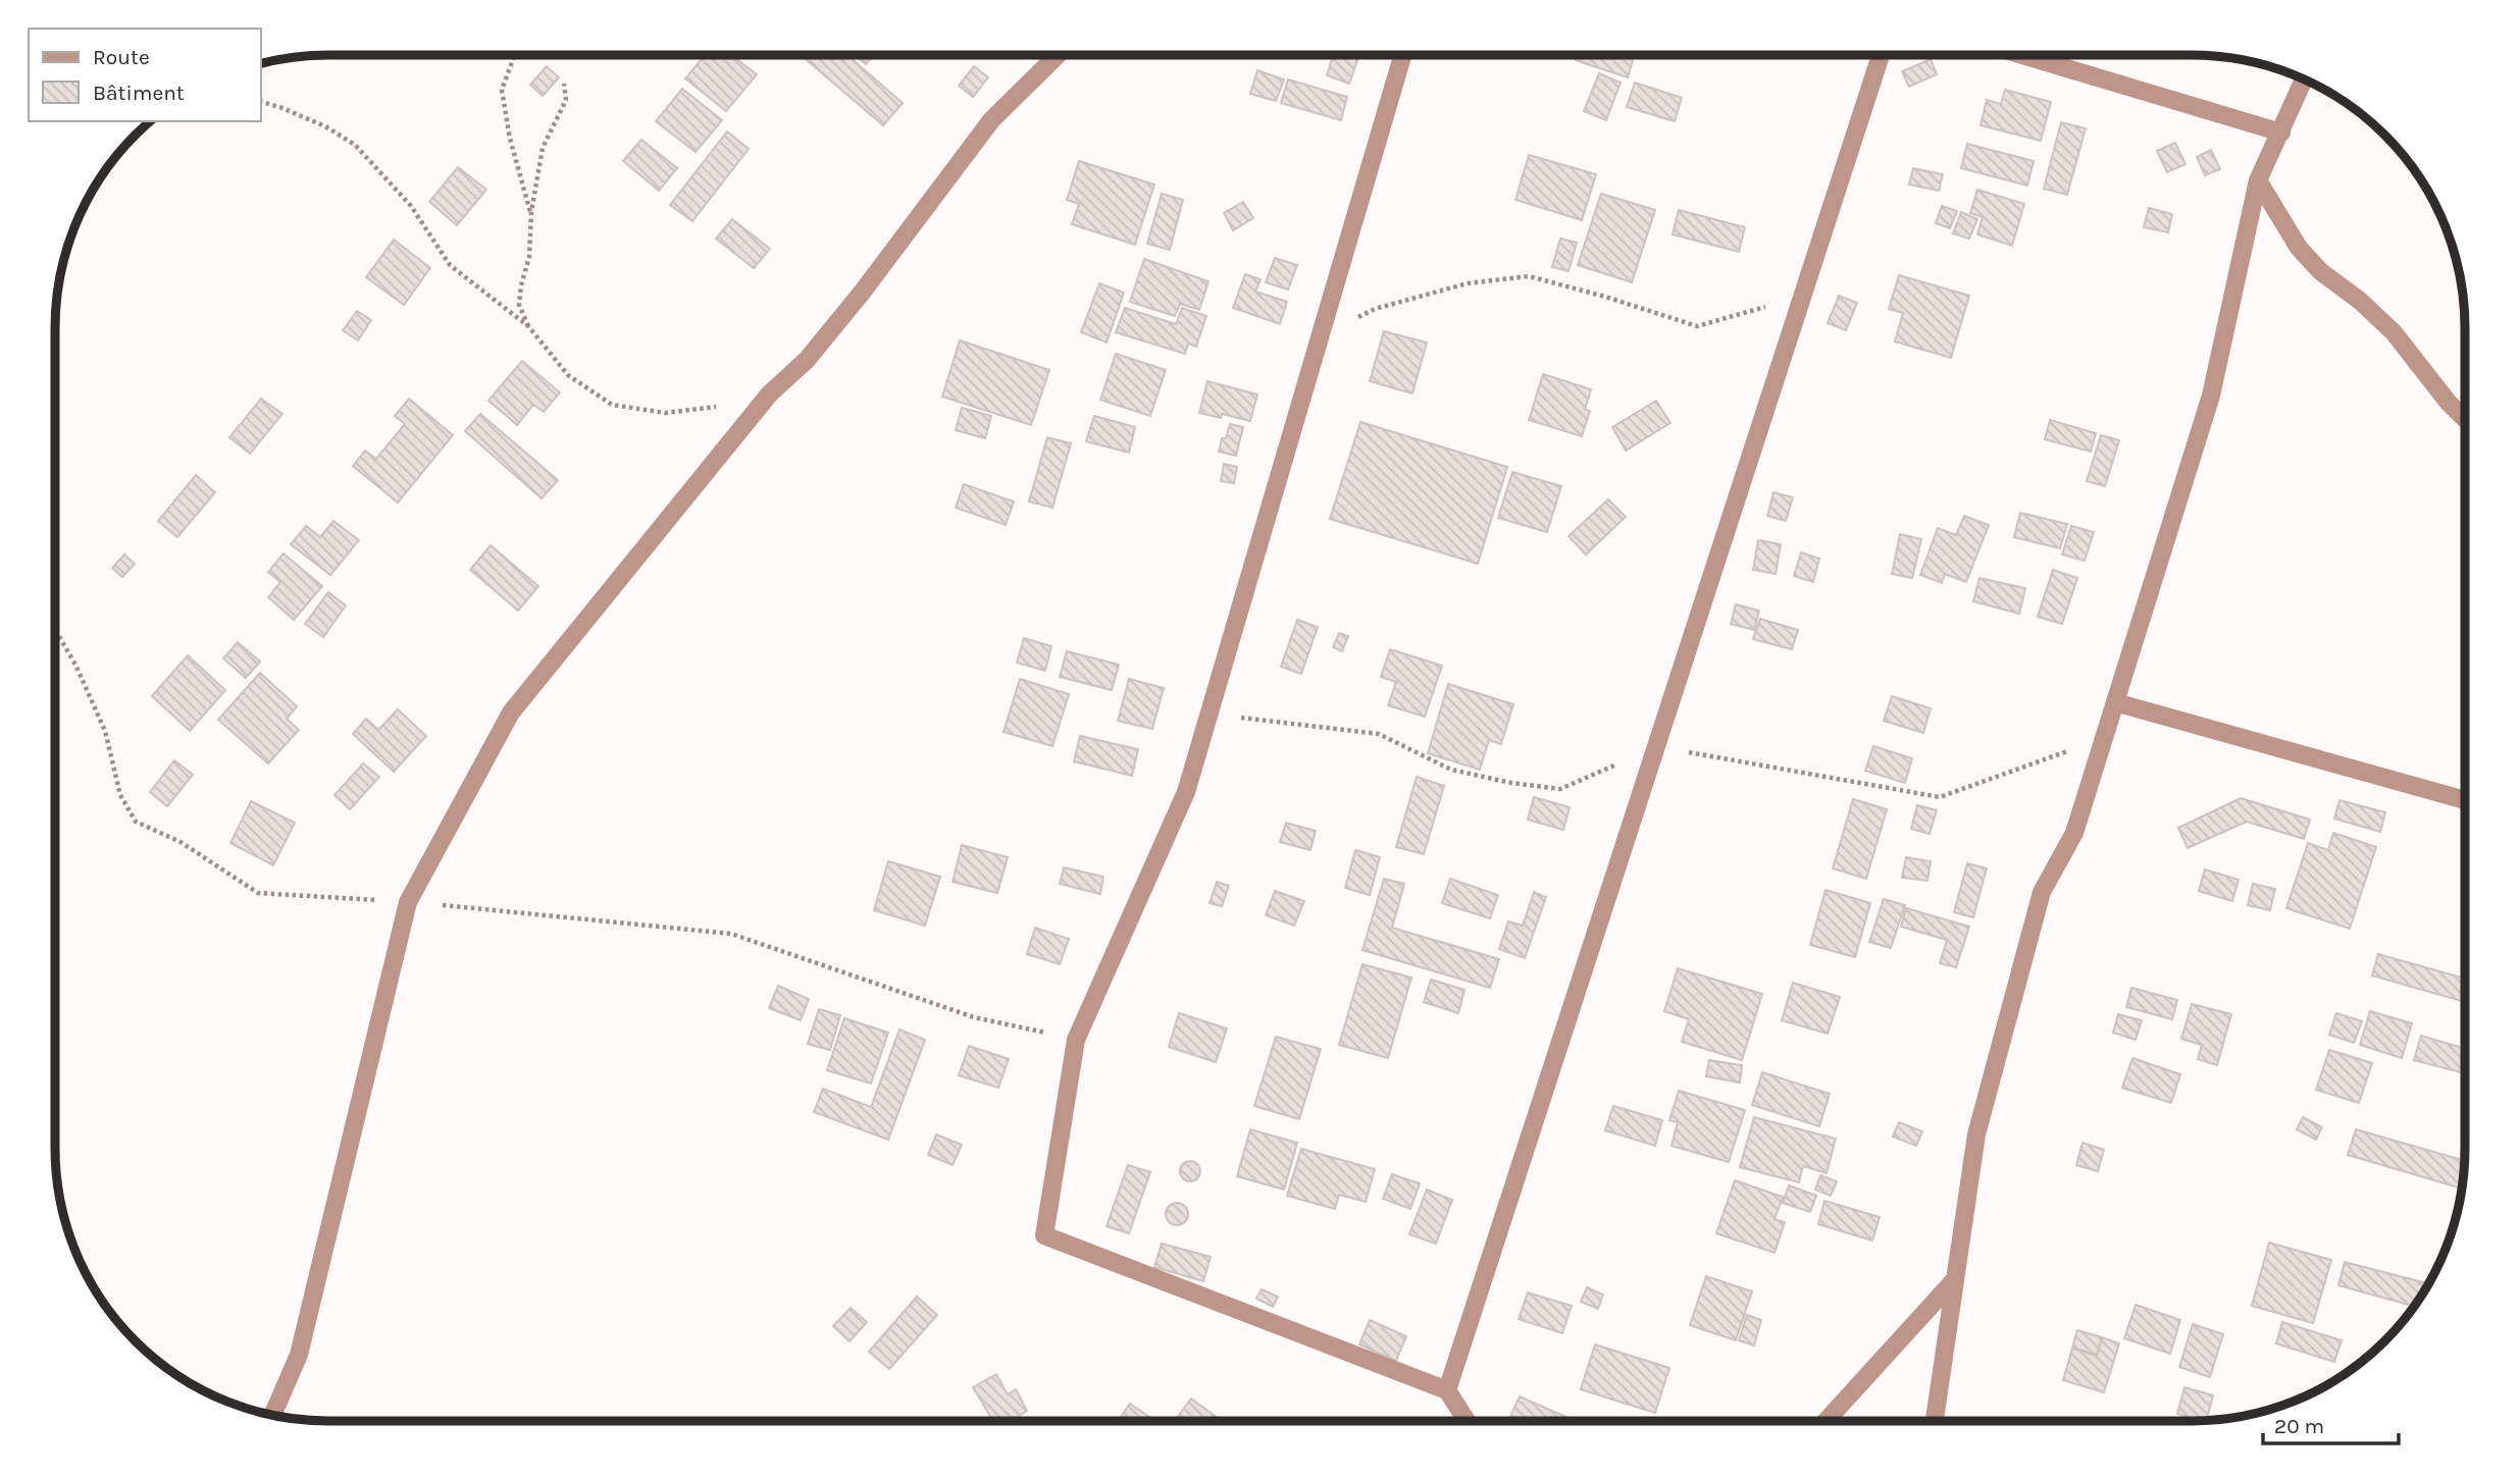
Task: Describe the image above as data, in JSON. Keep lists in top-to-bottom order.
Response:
{
  "legend": ["Route", "Bâtiment"],
  "scale_bar": "20 m"
}
